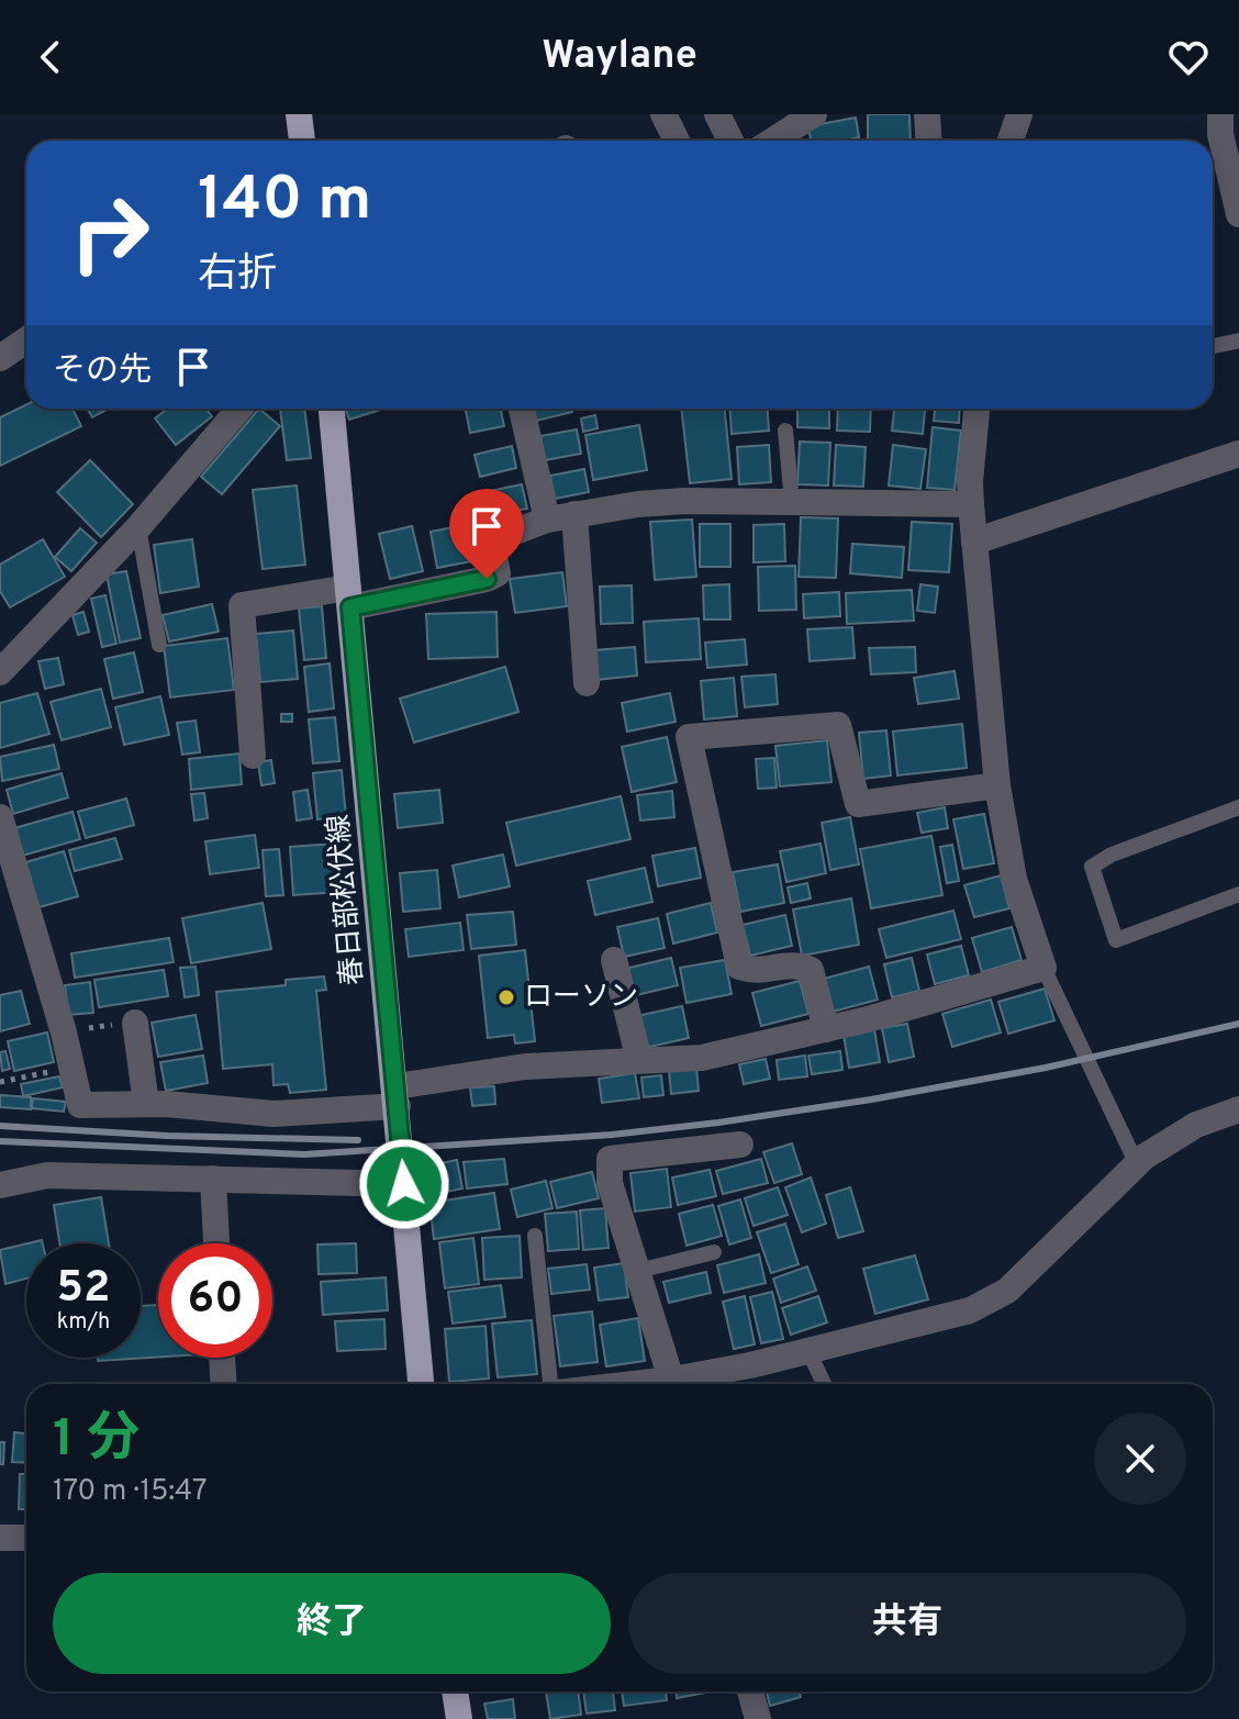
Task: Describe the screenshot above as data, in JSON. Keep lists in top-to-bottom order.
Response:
{
  "streets": {
    "main road": ["春日部松伏線"]
  },
  "places": ["ローソン"],
  "page": {
    "header": "Waylane",
    "turn": ["140 m", "右折"],
    "then": "その先",
    "speed": "52 km/h",
    "limit": "60",
    "heading": ["1 分", "170 m · 15:47"],
    "buttons": ["終了", "共有"]
  }
}
